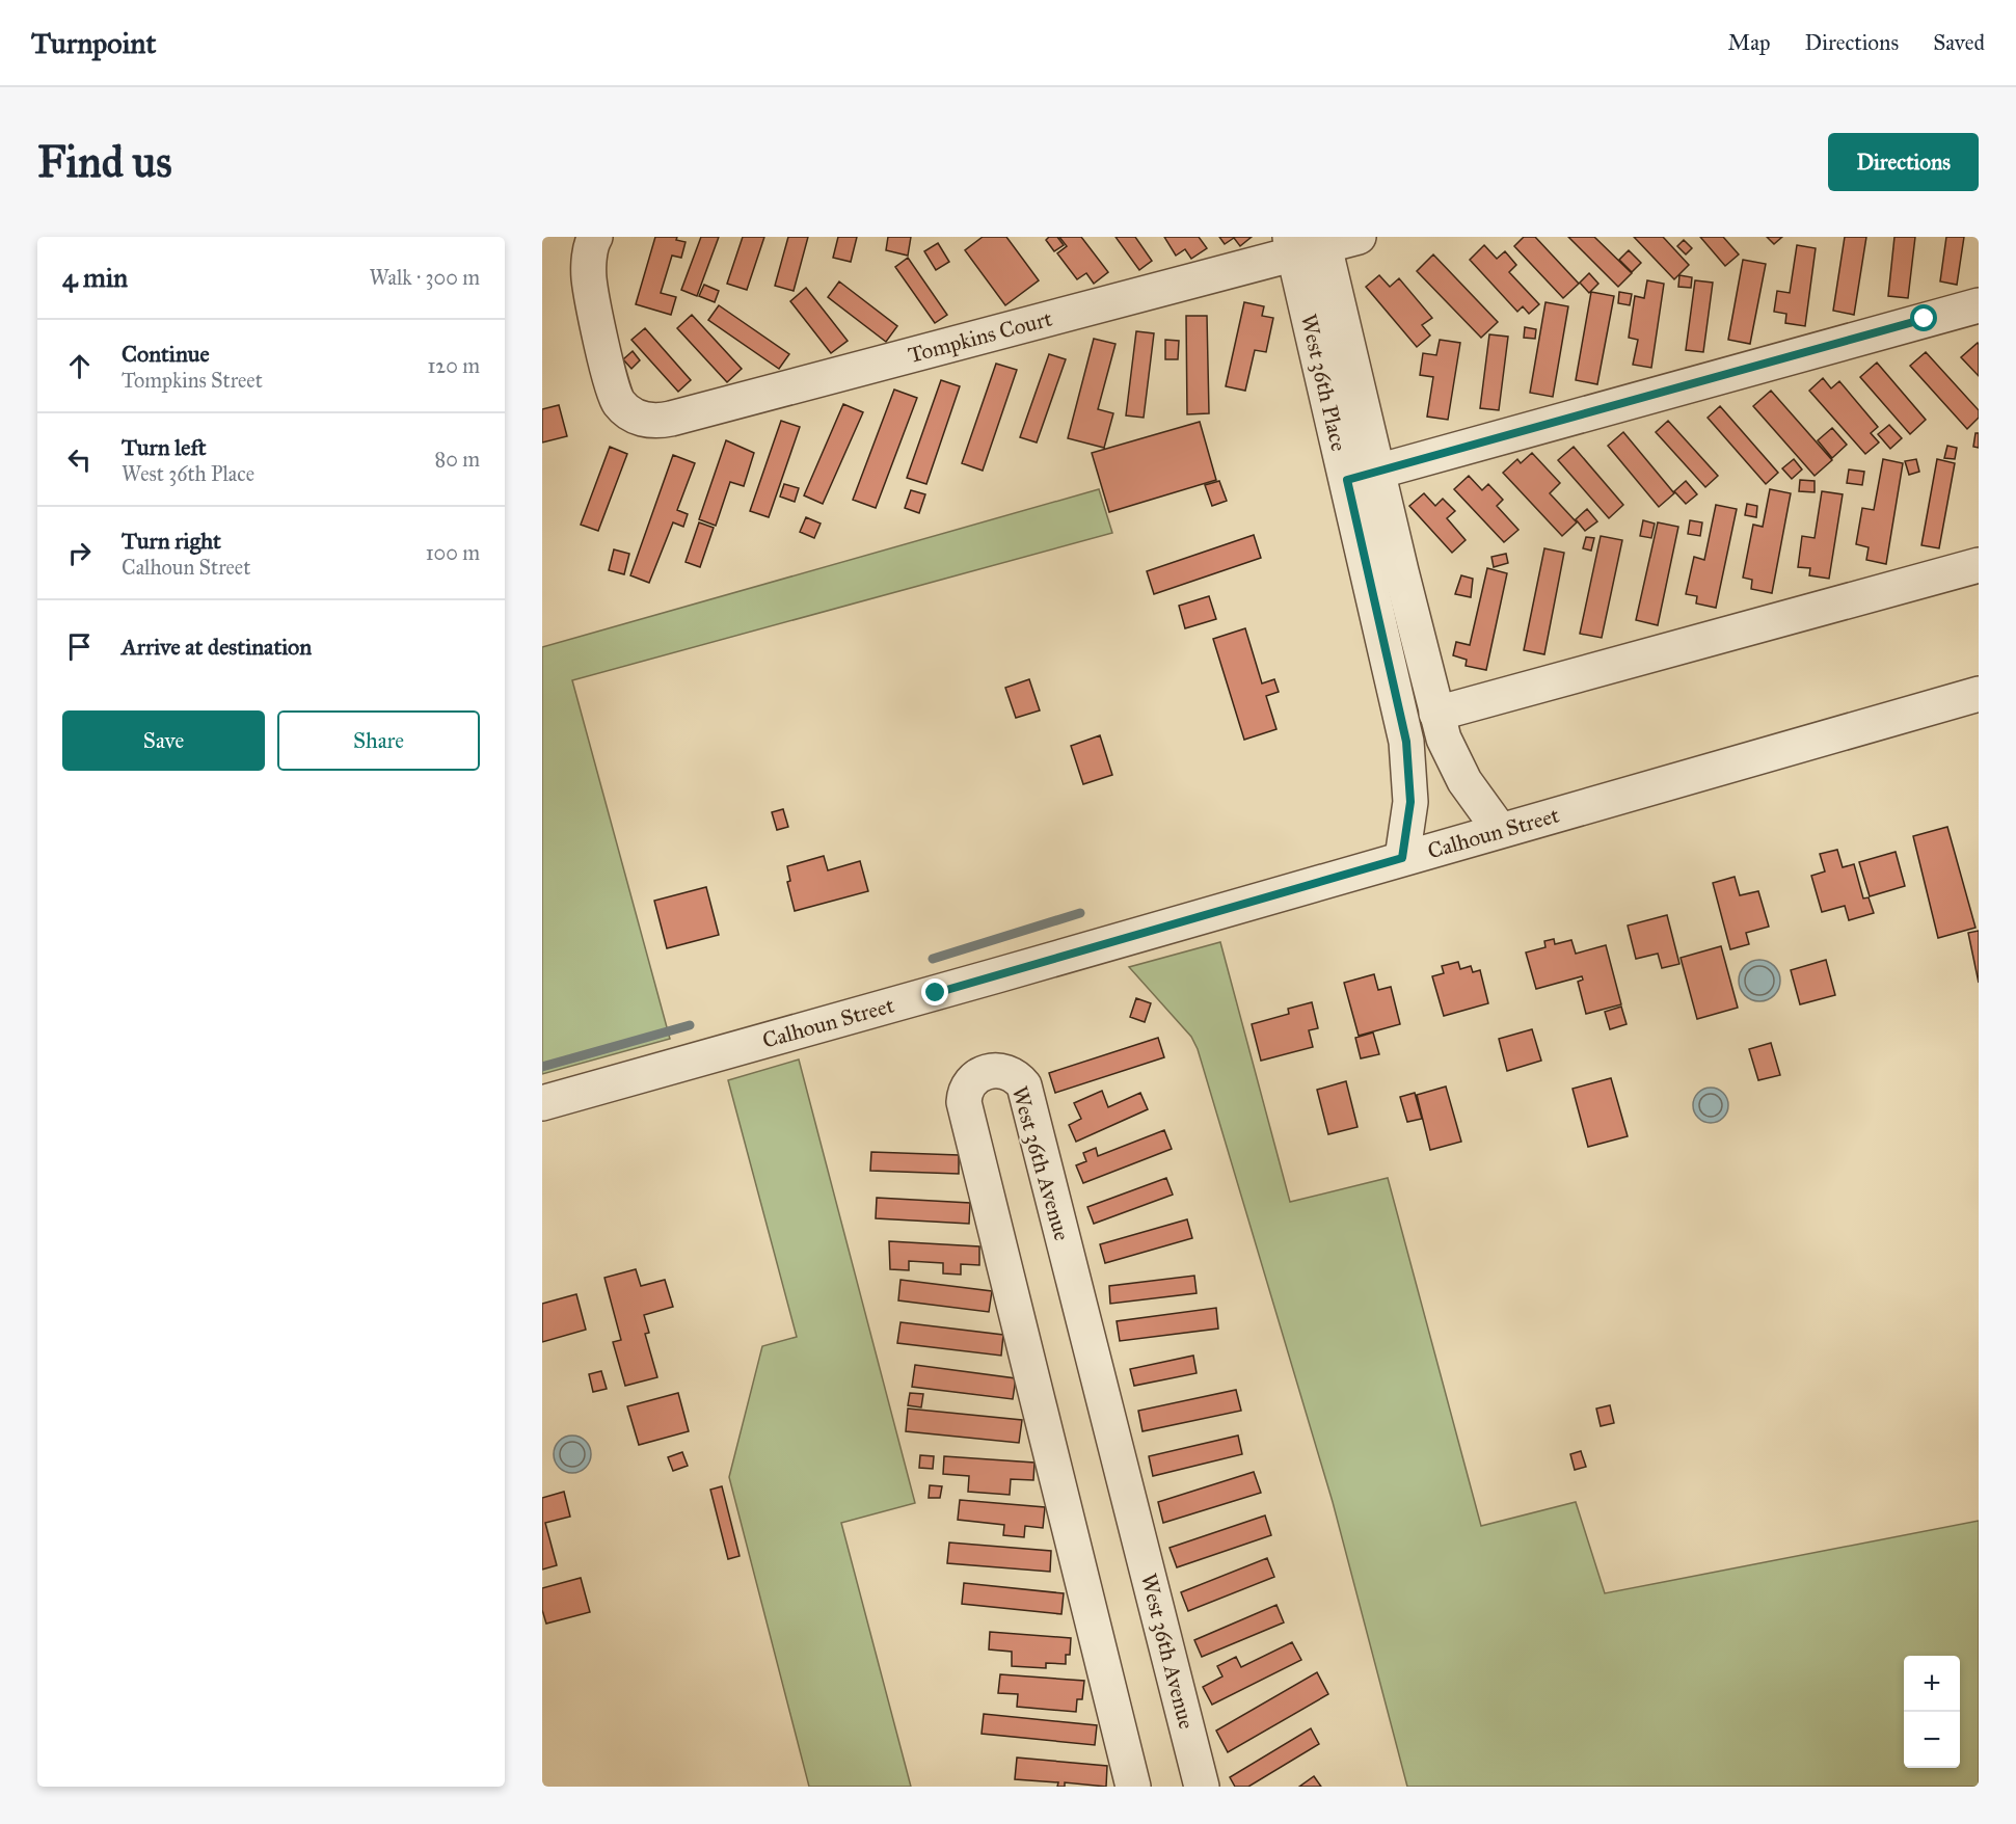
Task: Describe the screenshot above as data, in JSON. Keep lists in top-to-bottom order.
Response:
{
  "streets": {
    "street": [
      "Tompkins Court",
      "West 36th Place",
      "Calhoun Street",
      "West 36th Avenue"
    ]
  },
  "crossings": [
    ["Tompkins Court", "West 36th Place"],
    ["West 36th Place", "Calhoun Street"]
  ],
  "page": {
    "header": "Turnpoint",
    "nav": ["Map", "Directions", "Saved"],
    "buttons": [
      "Directions",
      ["Save", "Share"]
    ],
    "title": "Find us",
    "heading": ["4 min", "Walk · 300 m"],
    "list": [
      ["Continue", "Tompkins Street", "120 m"],
      ["Turn left", "West 36th Place", "80 m"],
      ["Turn right", "Calhoun Street", "100 m"],
      "Arrive at destination"
    ],
    "map_buttons": ["+", "−"]
  }
}
